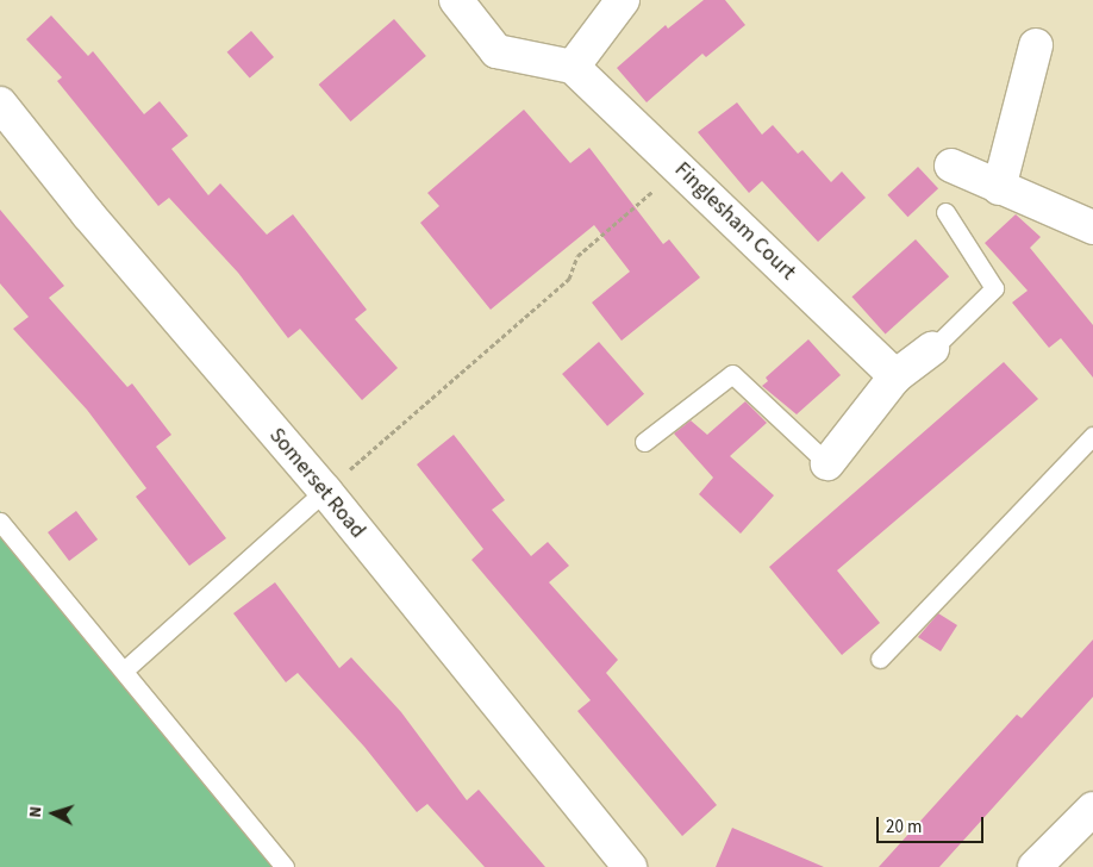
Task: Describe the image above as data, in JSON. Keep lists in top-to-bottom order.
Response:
{
  "streets": {
    "street": ["Finglesham Court", "Somerset Road"]
  },
  "scale_bar": "20 m",
  "north": "left"
}
